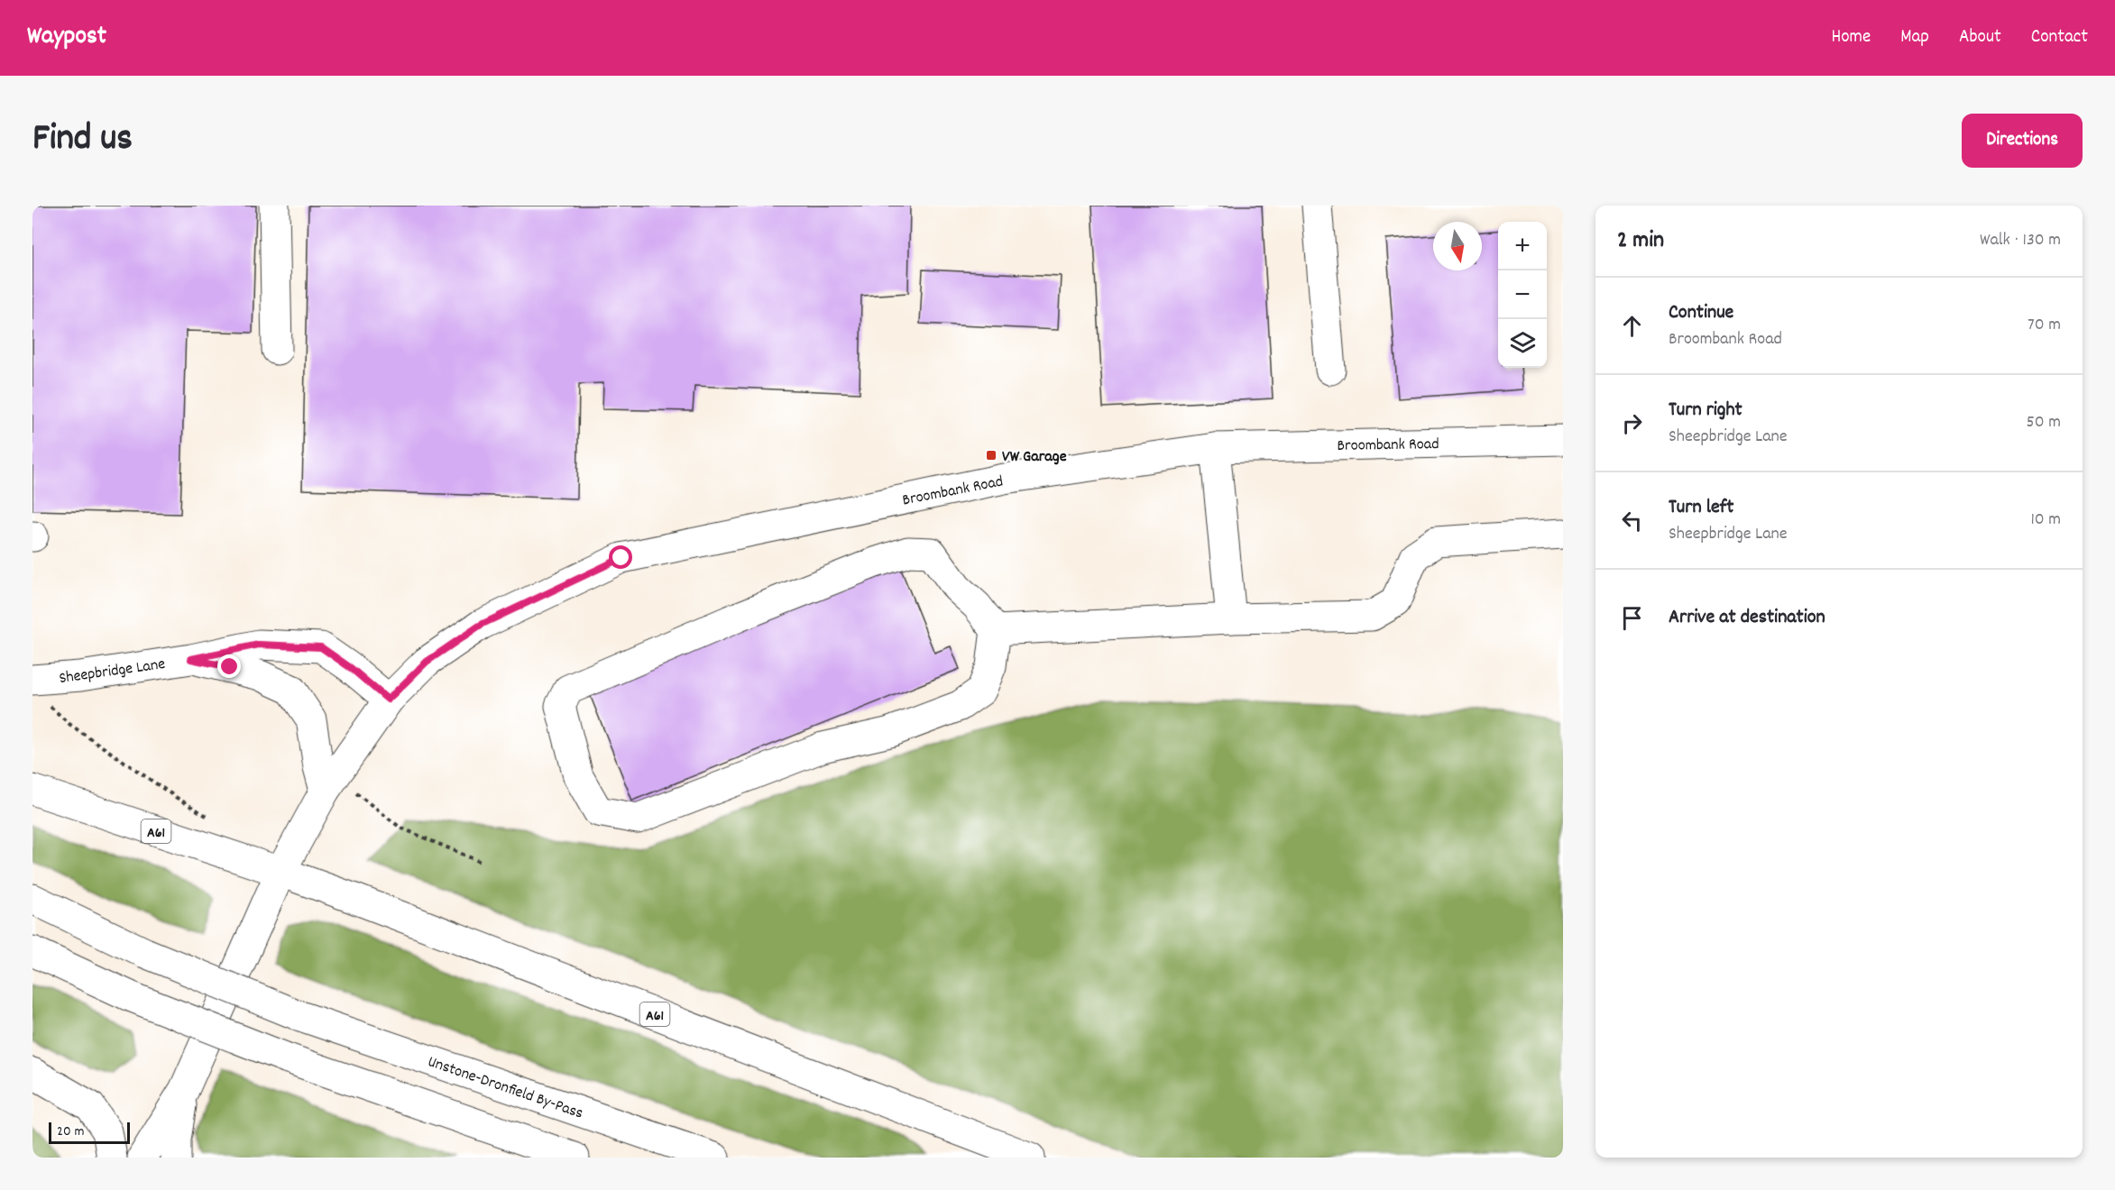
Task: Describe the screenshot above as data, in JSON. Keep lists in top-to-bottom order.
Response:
{
  "streets": {
    "main road": [
      "Broombank Road",
      "Sheepbridge Lane",
      "A61",
      "Unstone-Dronfield By-Pass"
    ]
  },
  "crossings": [
    ["Broombank Road", "Sheepbridge Lane"],
    ["Broombank Road", "A61"]
  ],
  "places": {
    "transit": ["VW Garage"]
  },
  "scale_bar": "20 m",
  "north": "bottom",
  "page": {
    "header": "Waypost",
    "nav": [
      "Home",
      "Map",
      "About",
      "Contact"
    ],
    "title": "Find us",
    "buttons": "Directions",
    "heading": ["2 min", "Walk · 130 m"],
    "map_buttons": ["+", "−"],
    "list": [
      ["Continue", "Broombank Road", "70 m"],
      ["Turn right", "Sheepbridge Lane", "50 m"],
      ["Turn left", "Sheepbridge Lane", "10 m"],
      "Arrive at destination"
    ],
    "scale": "20 m"
  }
}
